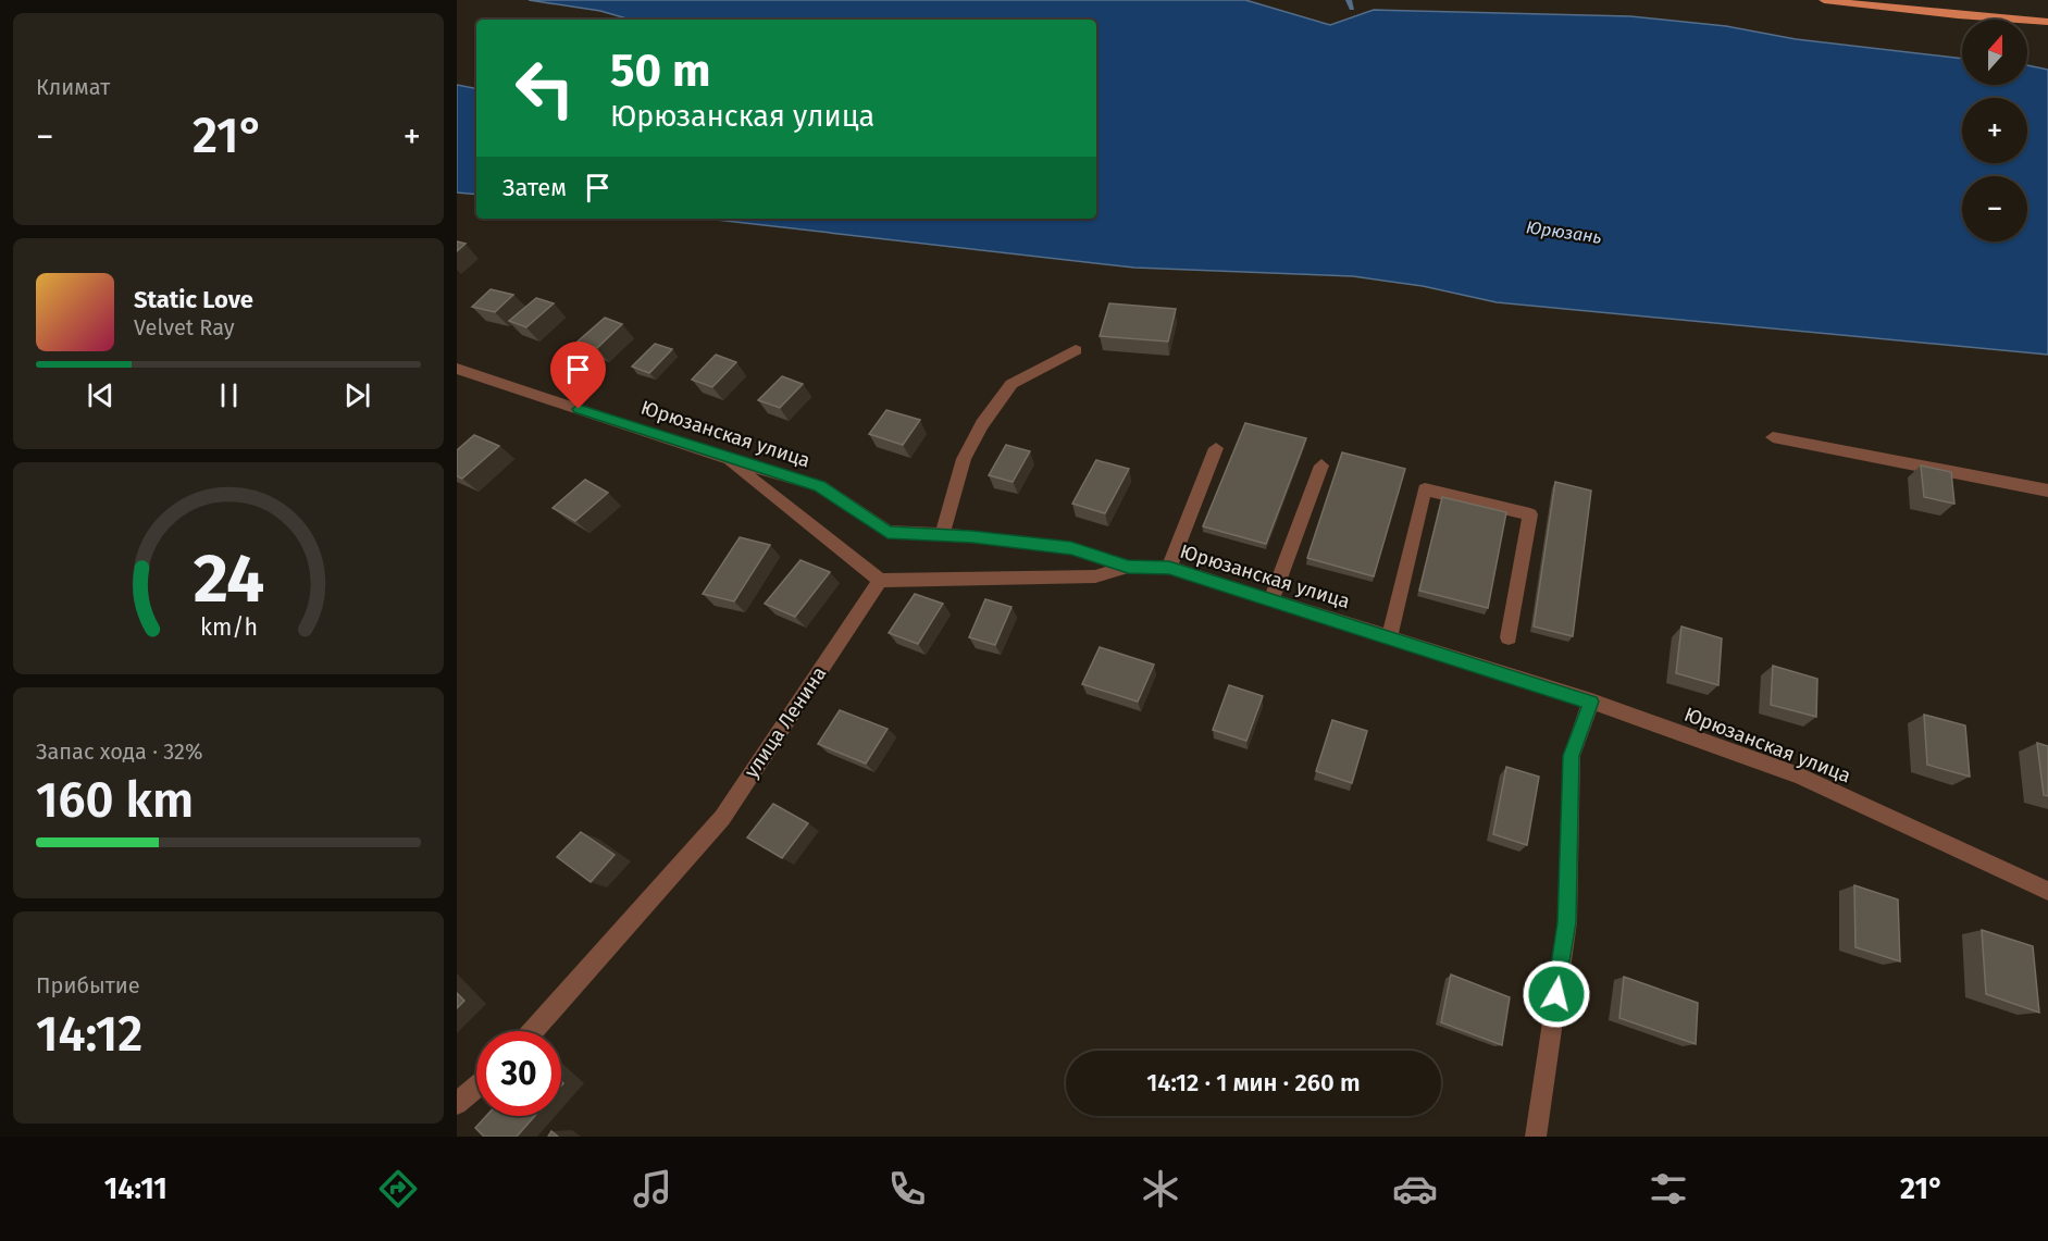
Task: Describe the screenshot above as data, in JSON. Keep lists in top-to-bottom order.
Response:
{
  "streets": {
    "street": ["Юрюзанская улица", "улица Ленина"]
  },
  "water": ["Юрюзань"],
  "north": "top",
  "page": {
    "tile": [
      "Климат",
      ["Запас хода · 32%", "160 km"],
      ["Прибытие", "14:12"]
    ],
    "map_buttons": ["+", "−"],
    "turn": ["50 m", "Юрюзанская улица"],
    "heat": ["−", "21°", "+"],
    "then": "Затем",
    "song": ["Static Love", "Velvet Ray"],
    "limit": "30",
    "trip": "14:12 · 1 мин · 260 m",
    "tabs": ["14:11", "21°"],
    "gauge": ["24", "km/h"]
  }
}
